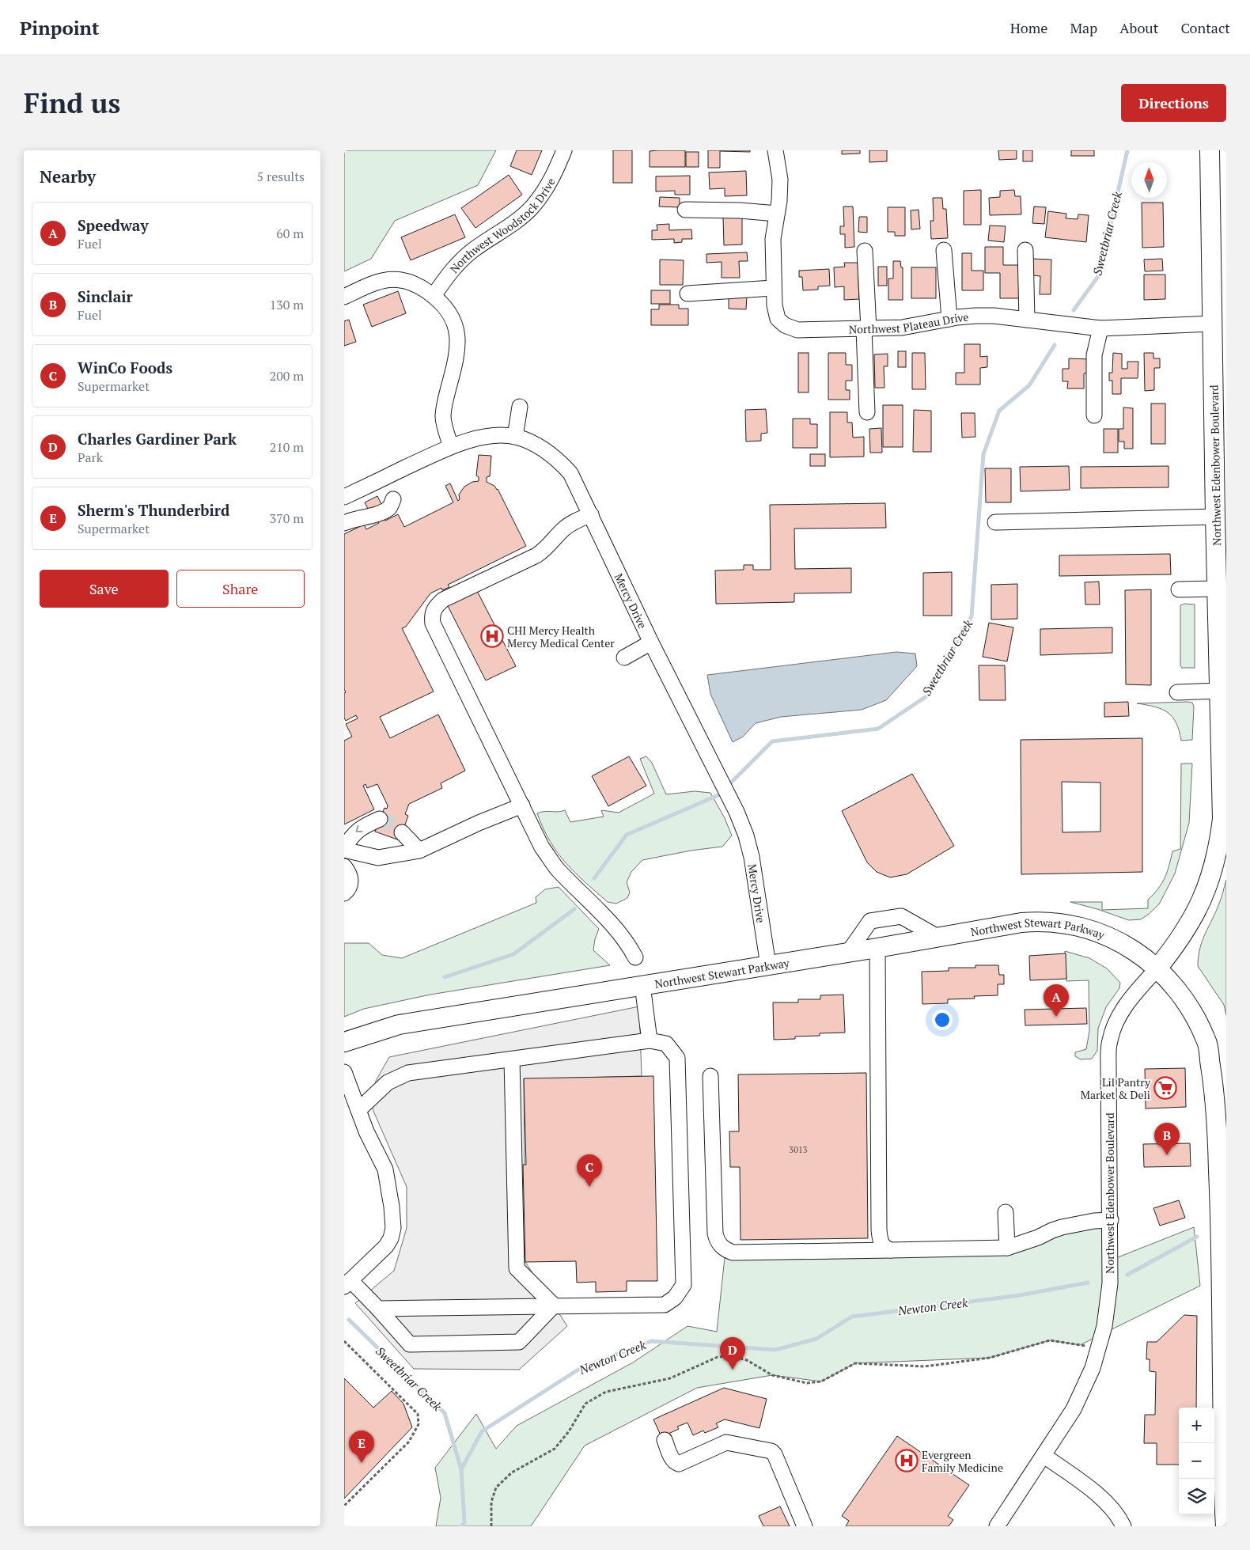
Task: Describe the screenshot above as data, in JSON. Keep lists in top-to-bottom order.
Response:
{
  "streets": {
    "main road": ["Northwest Edenbower Boulevard", "Northwest Stewart Parkway"],
    "street": ["Northwest Woodstock Drive", "Northwest Plateau Drive", "Mercy Drive"]
  },
  "crossings": [
    ["Northwest Plateau Drive", "Northwest Edenbower Boulevard"],
    ["Northwest Edenbower Boulevard", "Northwest Stewart Parkway"],
    ["Mercy Drive", "Northwest Stewart Parkway"]
  ],
  "water": ["Sweetbriar Creek", "Newton Creek"],
  "places": {
    "hospital": ["CHI Mercy Health Mercy Medical Center", "Evergreen Family Medicine"],
    "supermarket": ["Lil Pantry Market & Deli"]
  },
  "house_numbers": ["3013"],
  "north": "top",
  "page": {
    "header": "Pinpoint",
    "nav": [
      "Home",
      "Map",
      "About",
      "Contact"
    ],
    "buttons": [
      "Directions",
      ["Save", "Share"]
    ],
    "title": "Find us",
    "heading": ["Nearby", "5 results"],
    "list": [
      {
        "mark": "A",
        "name": "Speedway",
        "note": "Fuel",
        "value": "60 m"
      },
      {
        "mark": "B",
        "name": "Sinclair",
        "note": "Fuel",
        "value": "130 m"
      },
      {
        "mark": "C",
        "name": "WinCo Foods",
        "note": "Supermarket",
        "value": "200 m"
      },
      {
        "mark": "D",
        "name": "Charles Gardiner Park",
        "note": "Park",
        "value": "210 m"
      },
      {
        "mark": "E",
        "name": "Sherm's Thunderbird",
        "note": "Supermarket",
        "value": "370 m"
      }
    ],
    "pins": [
      "A",
      "B",
      "C",
      "D",
      "E"
    ],
    "map_buttons": ["+", "−"]
  }
}
